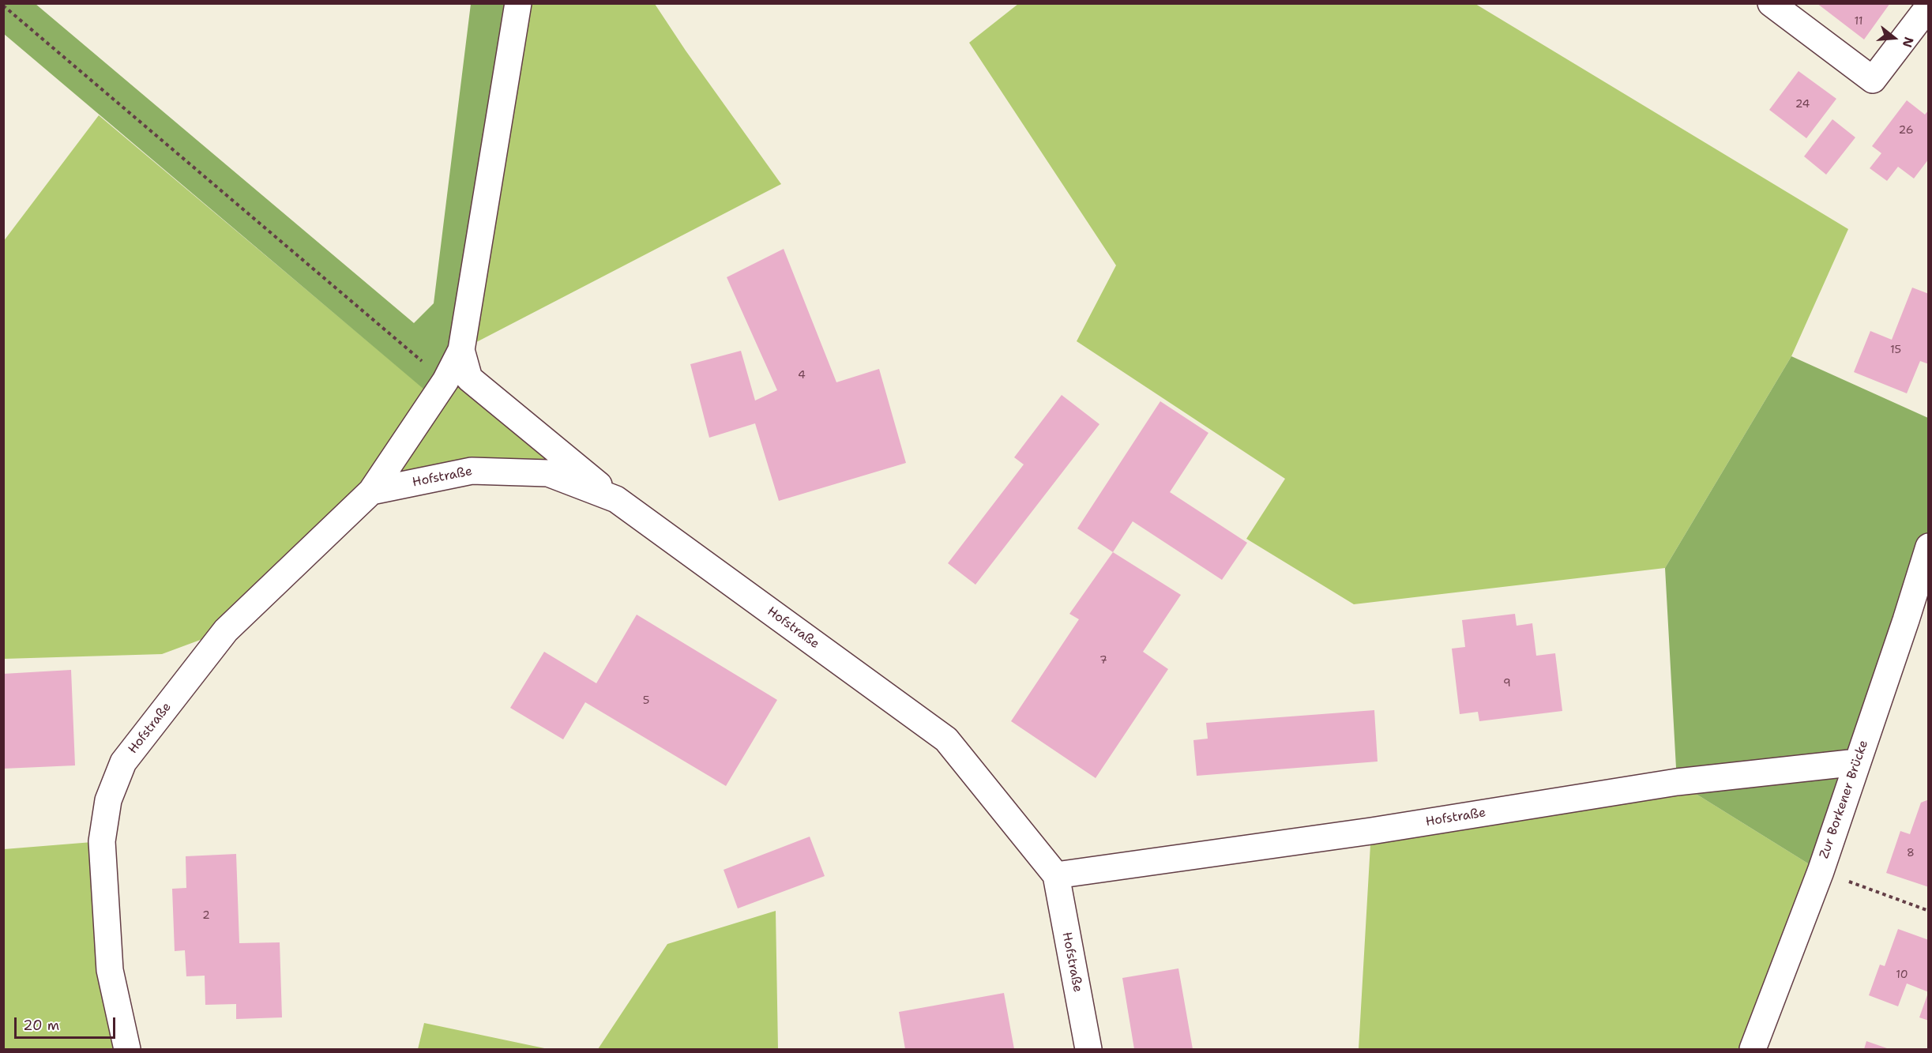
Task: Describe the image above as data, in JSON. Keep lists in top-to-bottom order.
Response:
{
  "streets": {
    "street": ["Hofstraße", "Zur Borkener Brücke"]
  },
  "crossings": [
    ["Hofstraße", "Zur Borkener Brücke"]
  ],
  "house_numbers": [
    "11",
    "24",
    "26",
    "15",
    "4",
    "7",
    "9",
    "5",
    "8",
    "2",
    "10"
  ],
  "scale_bar": "20 m",
  "north": "right"
}
